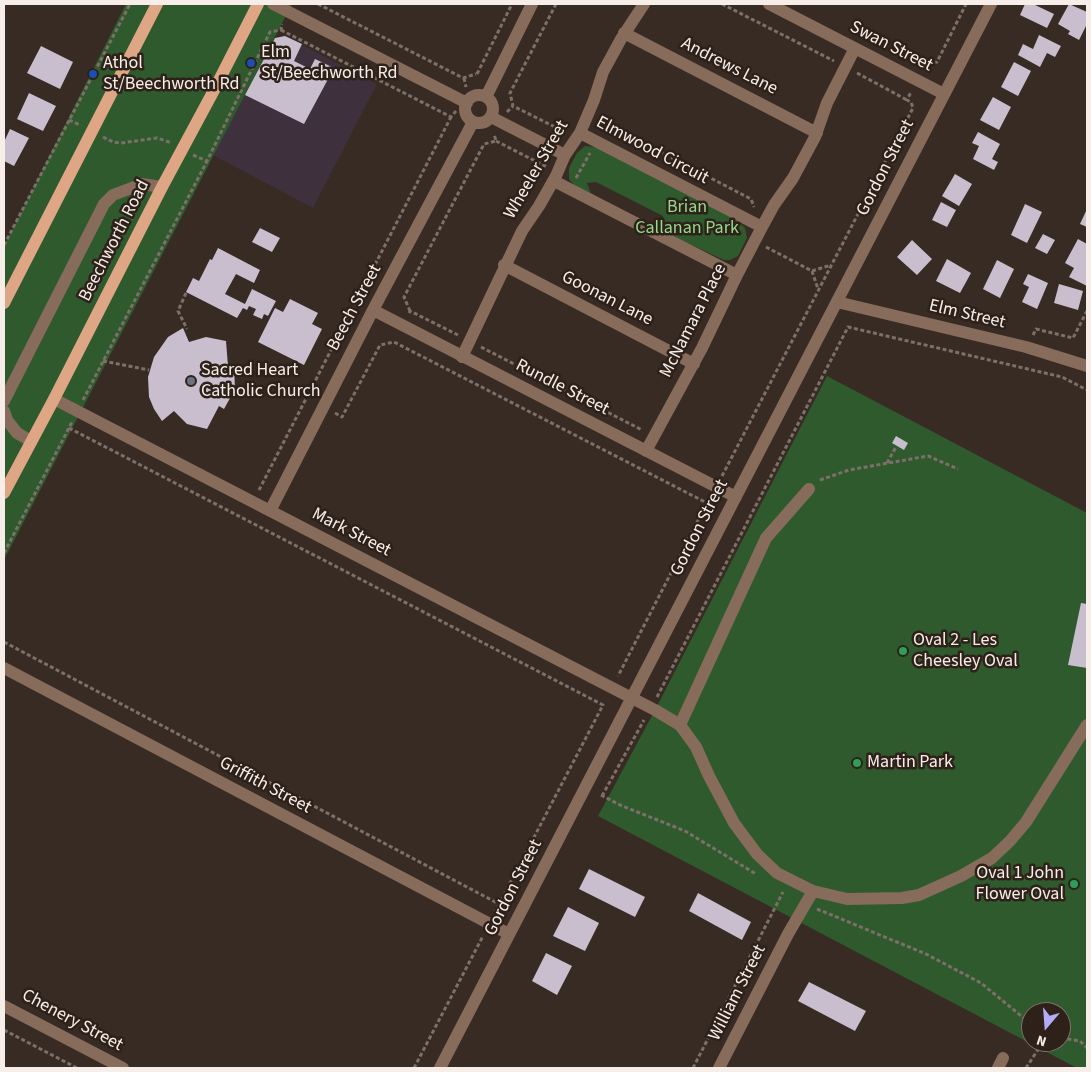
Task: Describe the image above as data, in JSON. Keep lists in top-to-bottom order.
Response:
{
  "streets": {
    "main road": ["Beechworth Road"],
    "street": [
      "Swan Street",
      "Andrews Lane",
      "Elmwood Circuit",
      "Gordon Street",
      "Wheeler Street",
      "Goonan Lane",
      "Beech Street",
      "Elm Street",
      "McNamara Place",
      "Rundle Street",
      "Mark Street",
      "Griffith Street",
      "William Street",
      "Chenery Street"
    ]
  },
  "crossings": [
    ["Swan Street", "Gordon Street"],
    ["Swan Street", "McNamara Place"],
    ["Andrews Lane", "Wheeler Street"],
    ["Andrews Lane", "McNamara Place"],
    ["Elmwood Circuit", "Wheeler Street"],
    ["Elmwood Circuit", "McNamara Place"],
    ["Gordon Street", "Elm Street"],
    ["Gordon Street", "Rundle Street"],
    ["Gordon Street", "Mark Street"],
    ["Gordon Street", "Griffith Street"],
    ["Wheeler Street", "Goonan Lane"],
    ["Wheeler Street", "Rundle Street"],
    ["Beechworth Road", "Mark Street"],
    ["Goonan Lane", "McNamara Place"],
    ["Beech Street", "Rundle Street"],
    ["Beech Street", "Mark Street"],
    ["McNamara Place", "Rundle Street"]
  ],
  "parks": ["Brian Callanan Park"],
  "places": [
    "Elm St/Beechworth Rd",
    "Athol St/Beechworth Rd",
    "Sacred Heart Catholic Church",
    "Oval 2 - Les Cheesley Oval",
    "Martin Park",
    "Oval 1 John Flower Oval"
  ],
  "north": "bottom"
}
